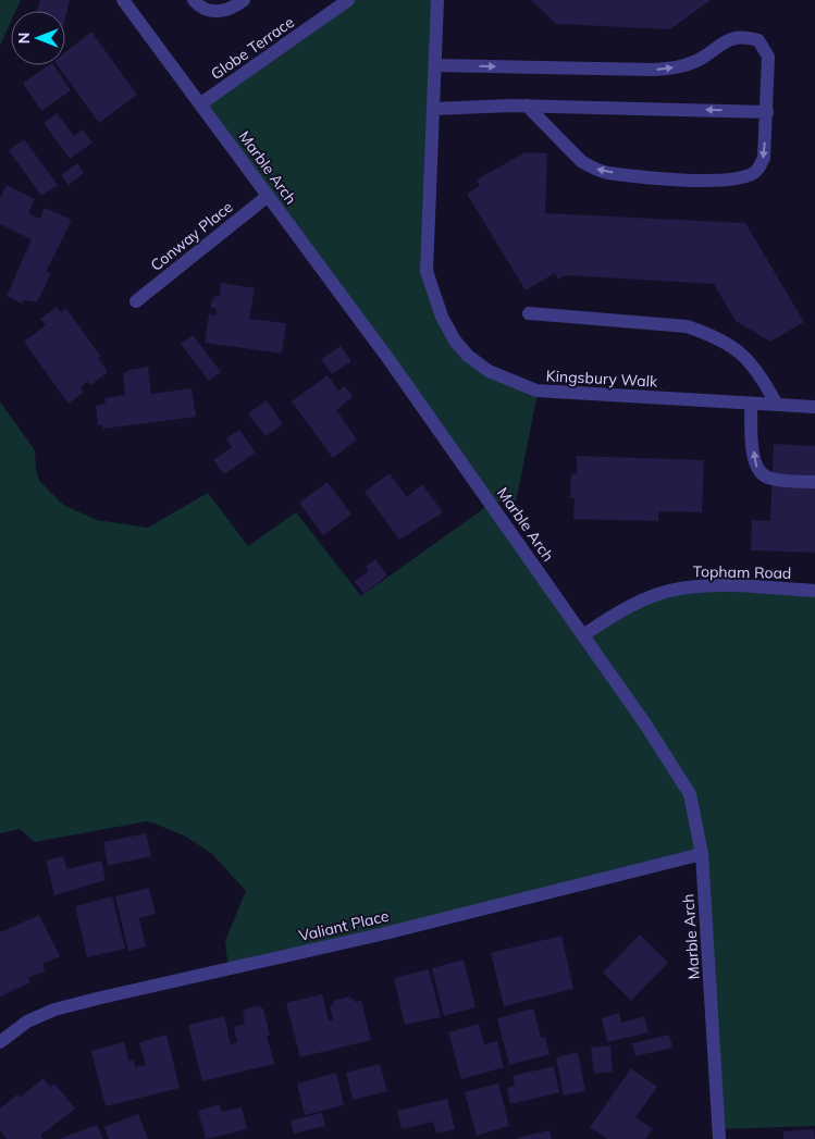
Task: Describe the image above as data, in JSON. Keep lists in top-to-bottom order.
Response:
{
  "streets": {
    "street": [
      "Globe Terrace",
      "Marble Arch",
      "Conway Place",
      "Kingsbury Walk",
      "Topham Road",
      "Valiant Place"
    ]
  },
  "crossings": [
    ["Globe Terrace", "Marble Arch"],
    ["Marble Arch", "Conway Place"],
    ["Marble Arch", "Topham Road"],
    ["Marble Arch", "Valiant Place"]
  ],
  "north": "left"
}
